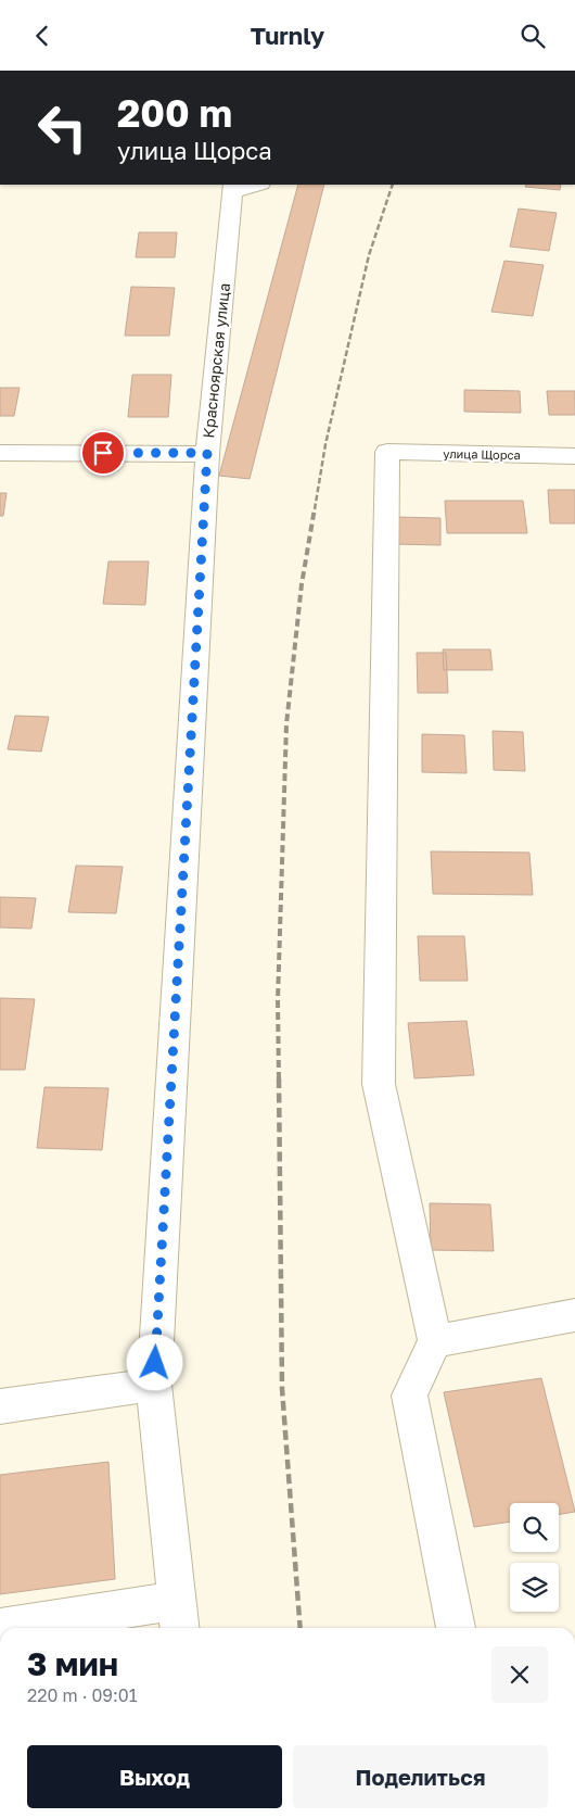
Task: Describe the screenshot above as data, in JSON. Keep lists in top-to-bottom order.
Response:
{
  "streets": {
    "street": ["Красноярская улица", "улица Щорса"]
  },
  "page": {
    "header": "Turnly",
    "turn": ["200 m", "улица Щорса"],
    "heading": ["3 мин", "220 m · 09:01"],
    "buttons": ["Выход", "Поделиться"]
  }
}
